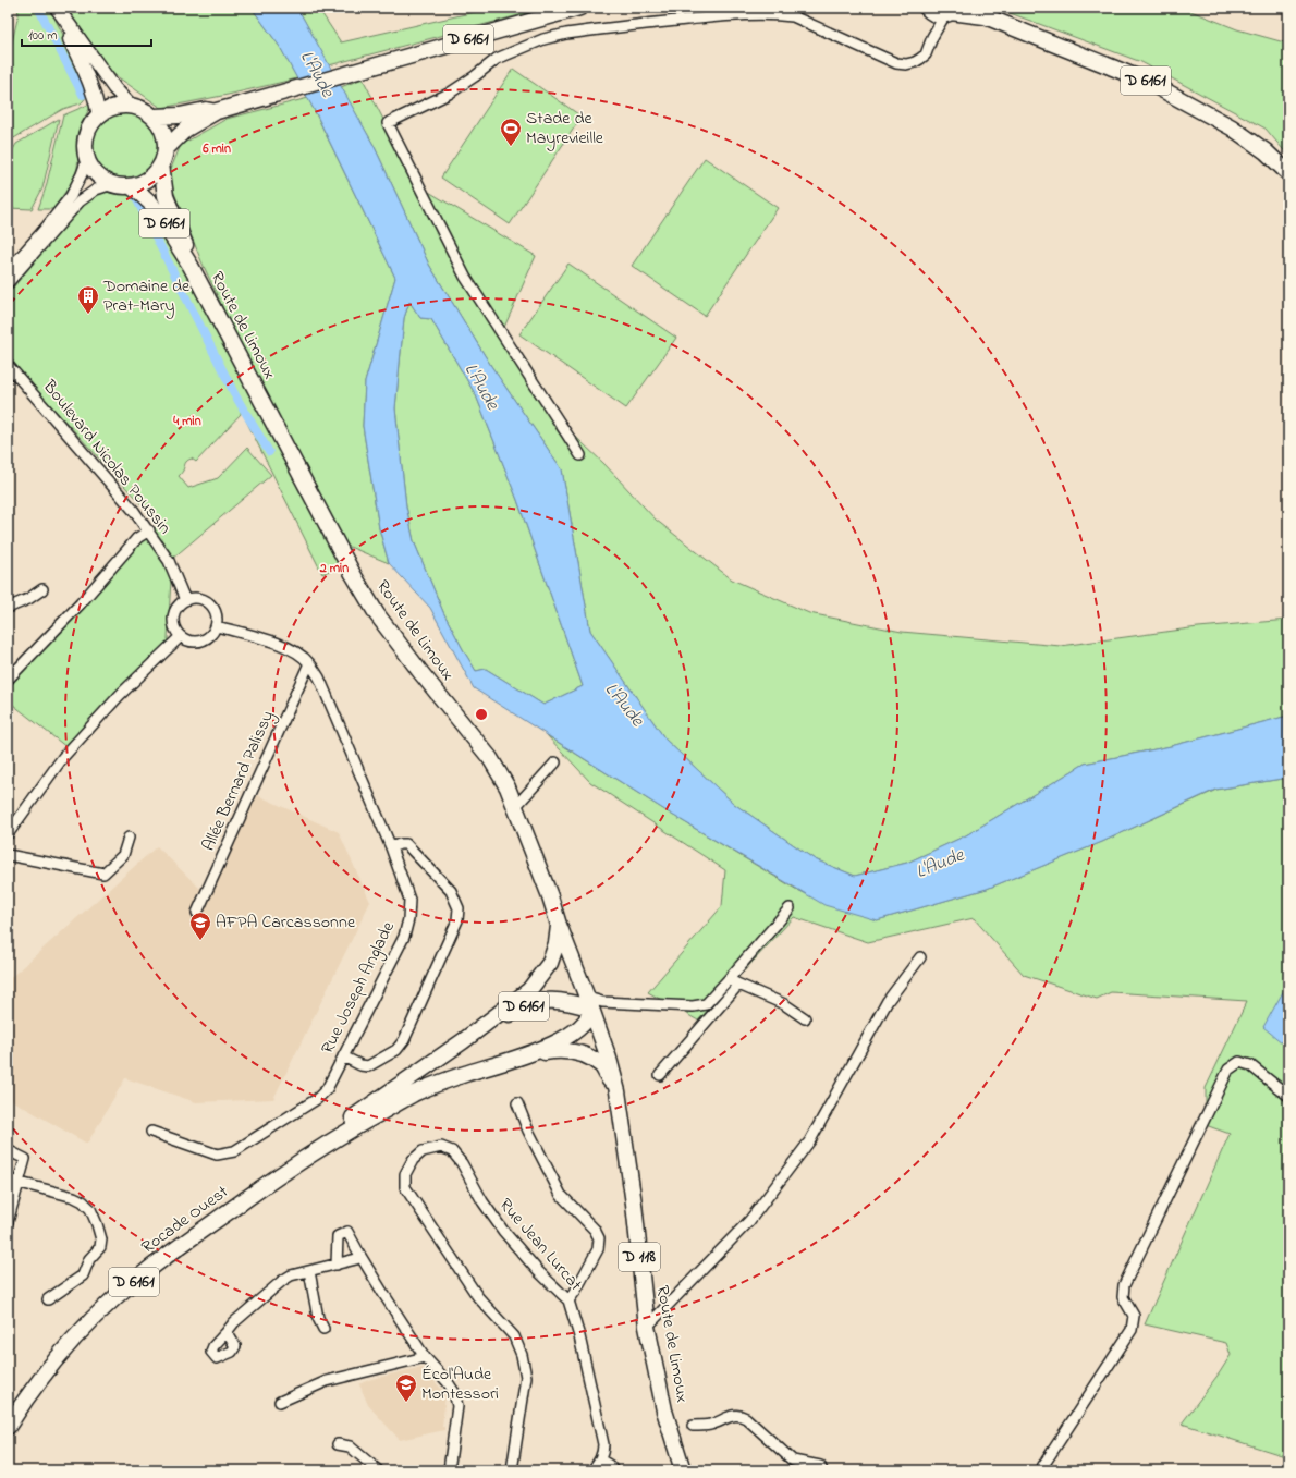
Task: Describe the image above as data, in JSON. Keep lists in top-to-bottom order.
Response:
{
  "streets": {
    "main road": [
      "D 6161",
      "Route de Limoux",
      "Rocade Ouest",
      "D 118"
    ],
    "street": [
      "Boulevard Nicolas Poussin",
      "Allée Bernard Palissy",
      "Rue Joseph Anglade",
      "Rue Jean Lurcat"
    ]
  },
  "crossings": [
    ["D 6161", "Route de Limoux"],
    ["D 6161", "Rocade Ouest"],
    ["D 6161", "D 118"],
    ["Route de Limoux", "Rocade Ouest"],
    ["Route de Limoux", "D 118"],
    ["Boulevard Nicolas Poussin", "Rue Joseph Anglade"],
    ["Allée Bernard Palissy", "Rue Joseph Anglade"],
    ["Rocade Ouest", "D 118"]
  ],
  "water": ["L'Aude"],
  "places": {
    "sports": ["Stade de Mayrevieille"],
    "building": ["Domaine de Prat-Mary"],
    "school or university": ["AFPA Carcassonne", "Écol'Aude Montessori"]
  },
  "scale_bar": "100 m",
  "rings": ["6 min", "4 min", "2 min"]
}
